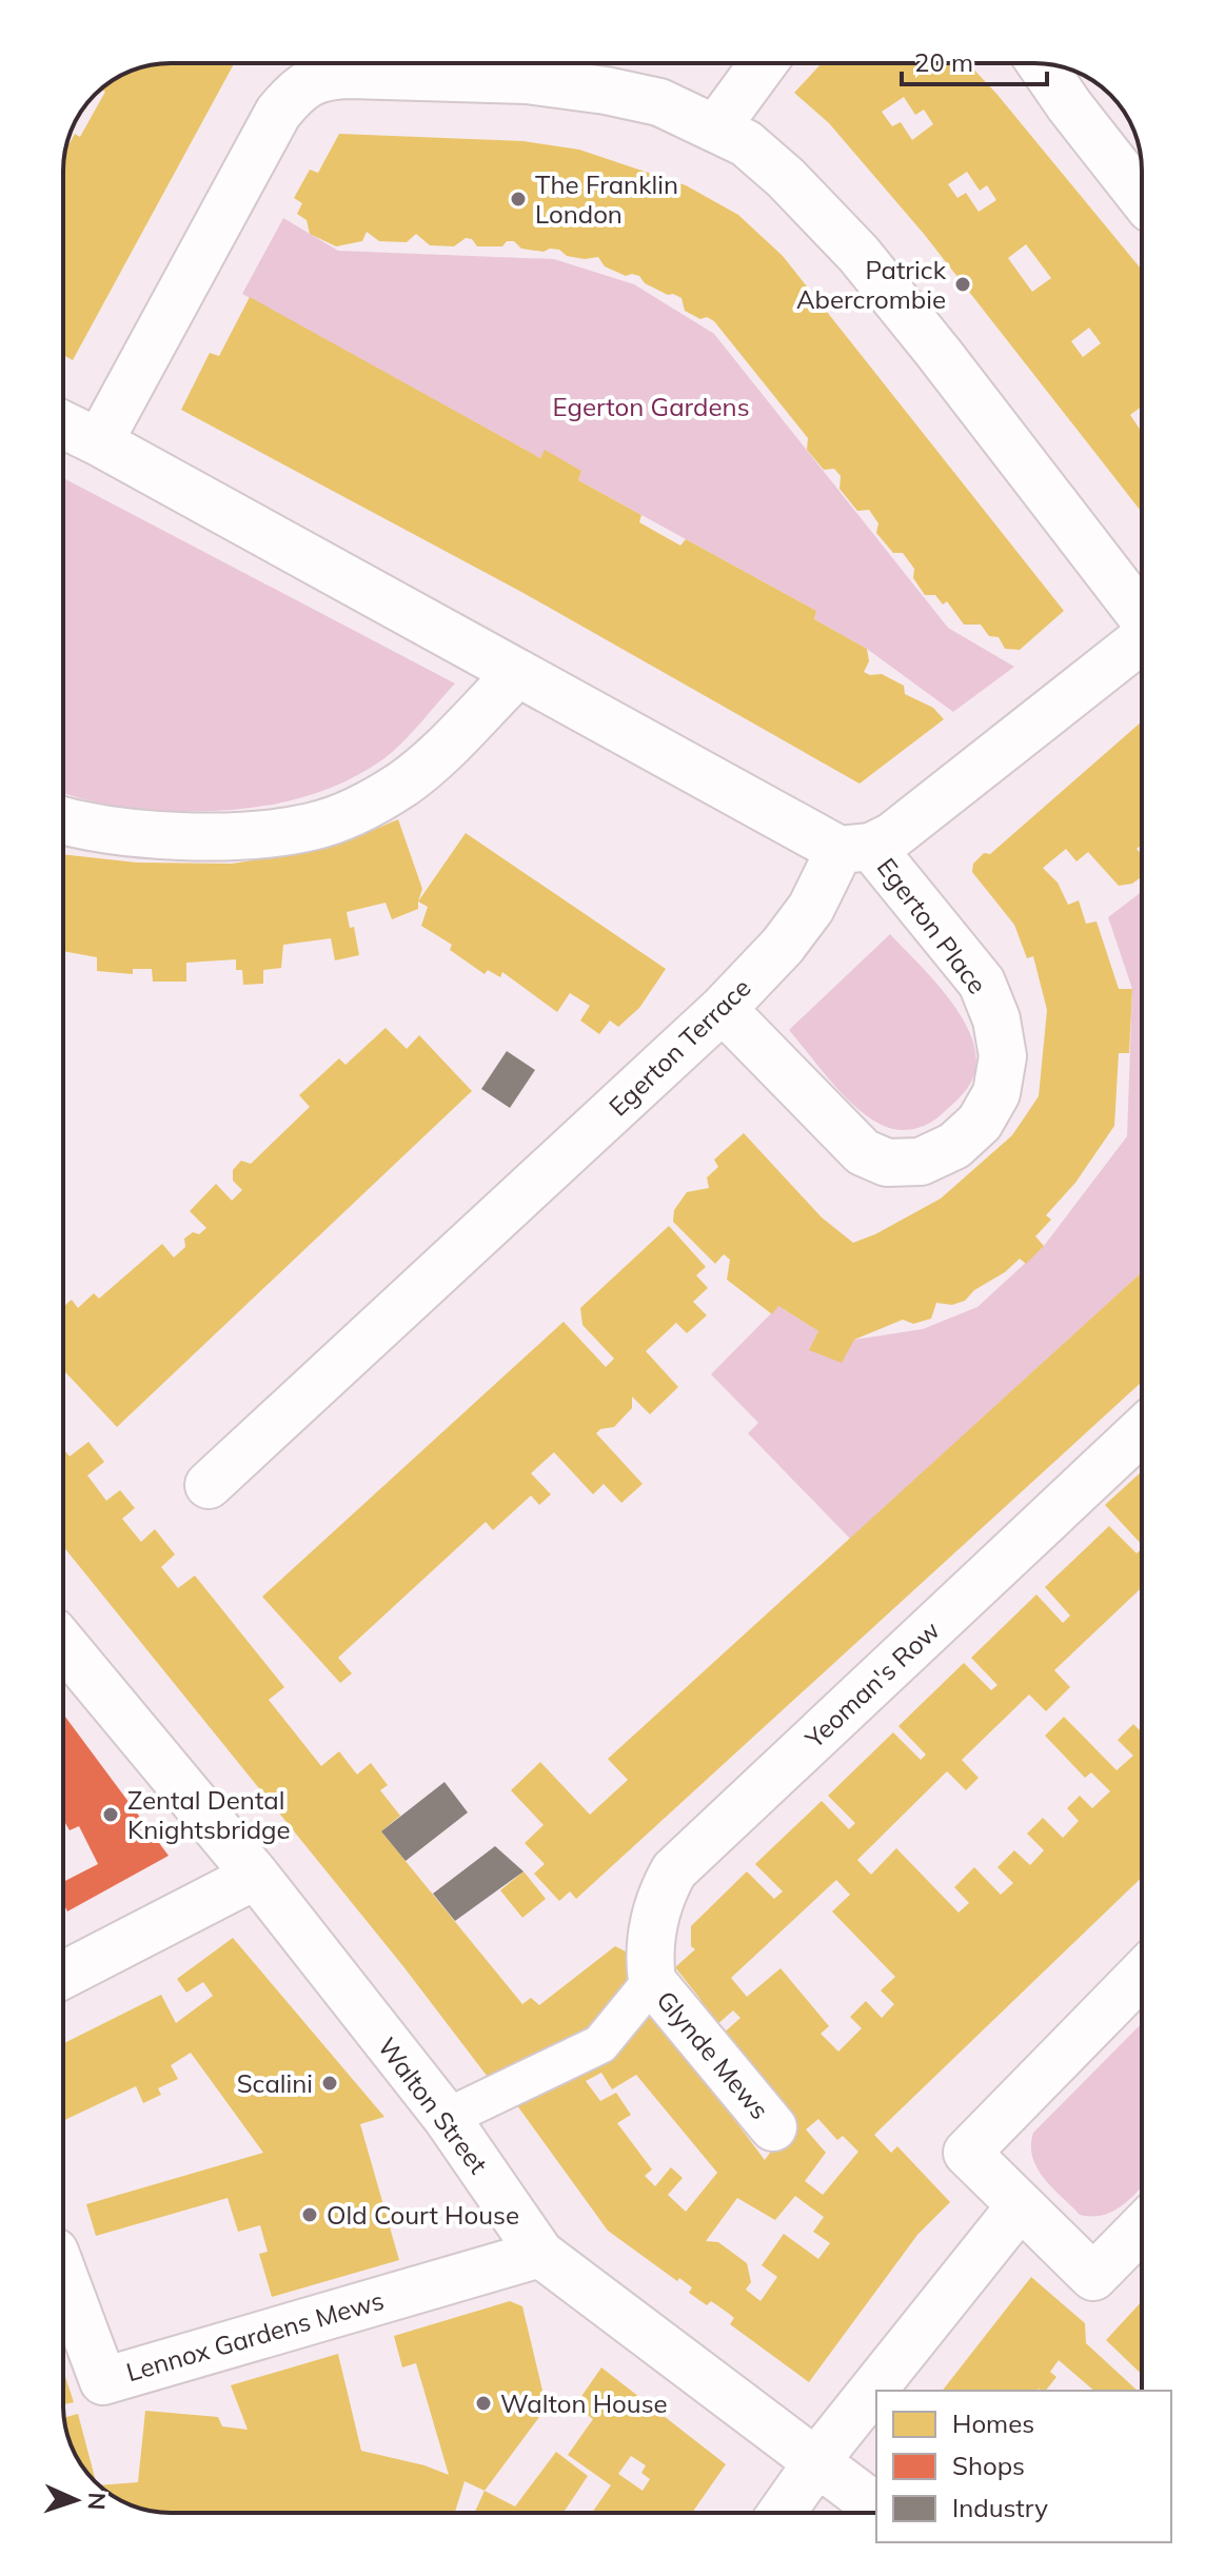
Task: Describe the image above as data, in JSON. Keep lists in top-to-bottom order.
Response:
{
  "streets": {
    "main road": [
      "Egerton Place",
      "Egerton Terrace",
      "Yeoman's Row",
      "Glynde Mews",
      "Walton Street",
      "Lennox Gardens Mews"
    ]
  },
  "crossings": [
    ["Egerton Place", "Egerton Terrace"],
    ["Yeoman's Row", "Glynde Mews"],
    ["Glynde Mews", "Walton Street"],
    ["Walton Street", "Lennox Gardens Mews"]
  ],
  "parks": ["Egerton Gardens"],
  "places": [
    "The Franklin London",
    "Patrick Abercrombie",
    "Zental Dental Knightsbridge",
    "Scalini",
    "Old Court House",
    "Walton House"
  ],
  "legend": ["Homes", "Shops", "Industry"],
  "scale_bar": "20 m",
  "north": "right"
}
